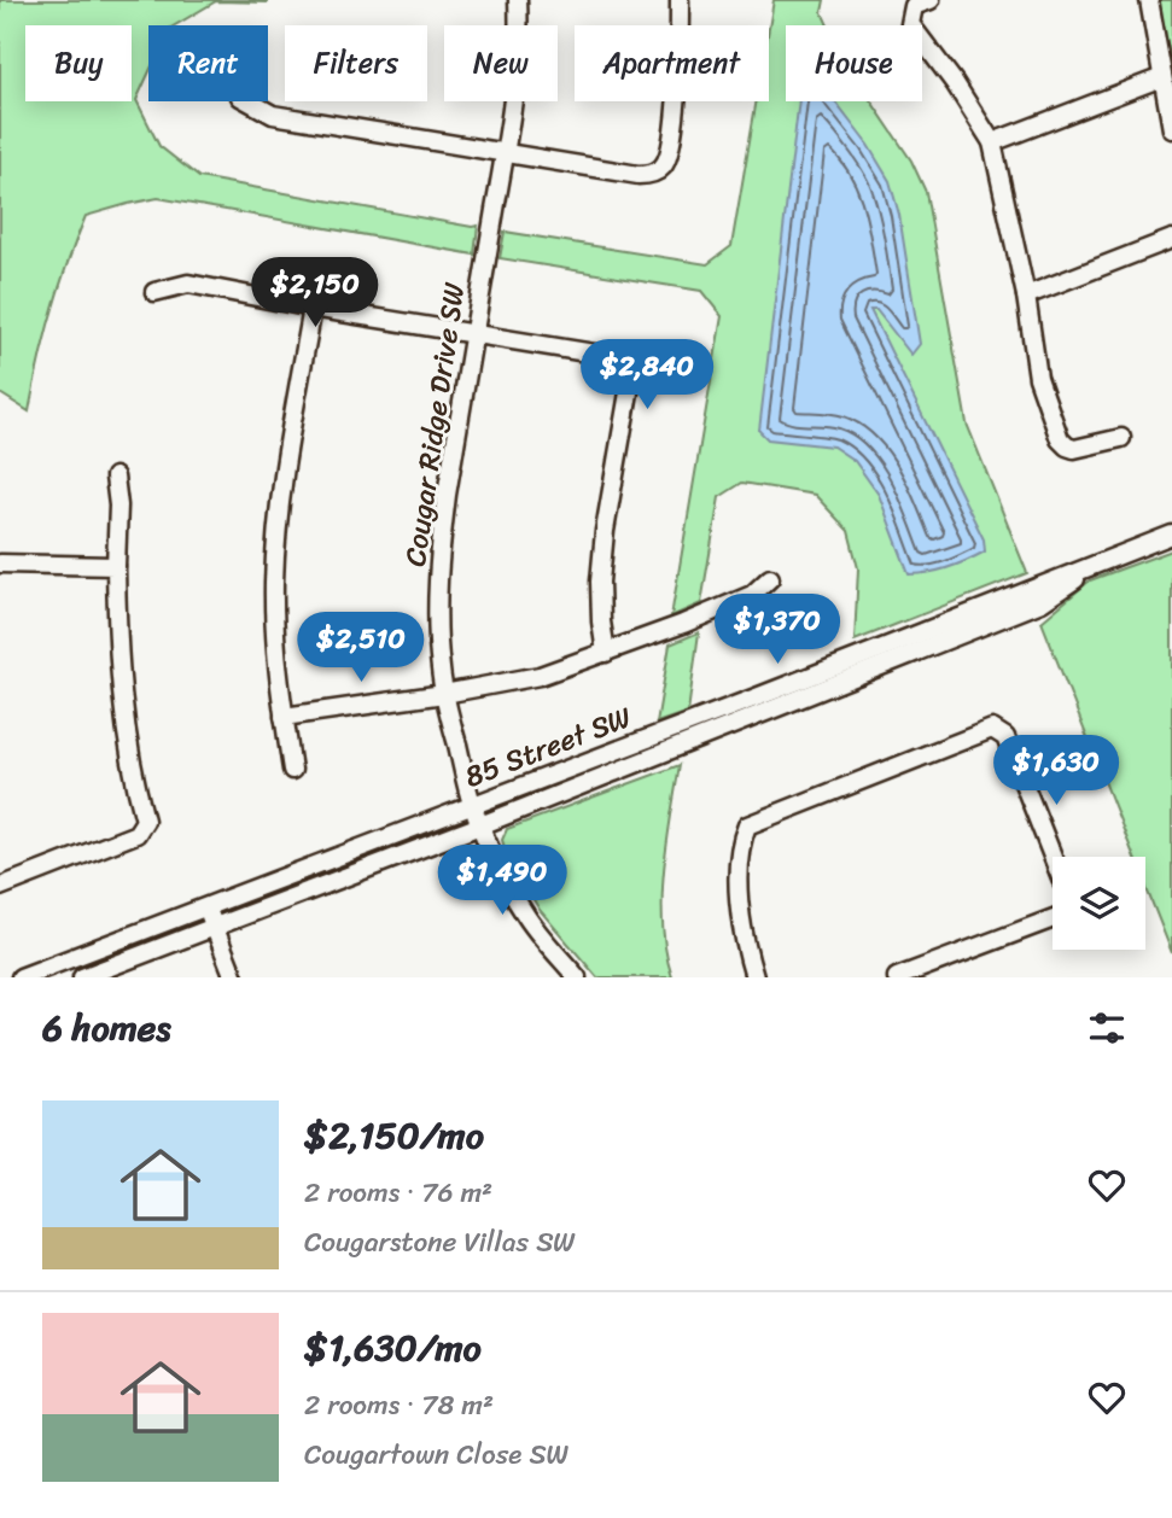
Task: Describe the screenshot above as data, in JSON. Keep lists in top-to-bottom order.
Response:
{
  "streets": {
    "street": ["Cougar Ridge Drive SW", "85 Street SW"]
  },
  "crossings": [
    ["Cougar Ridge Drive SW", "85 Street SW"]
  ],
  "page": {
    "chip": [
      "Buy",
      "Rent",
      "Filters",
      "New",
      "Apartment",
      "House"
    ],
    "price": [
      "$2,150",
      "$2,840",
      "$1,370",
      "$2,510",
      "$1,630",
      "$1,490"
    ],
    "heading": "6 homes",
    "list": [
      {
        "name": "$2,150/mo",
        "note": "2 rooms · 76 m² · Cougarstone Villas SW"
      },
      {
        "name": "$1,630/mo",
        "note": "2 rooms · 78 m² · Cougartown Close SW"
      }
    ]
  }
}
